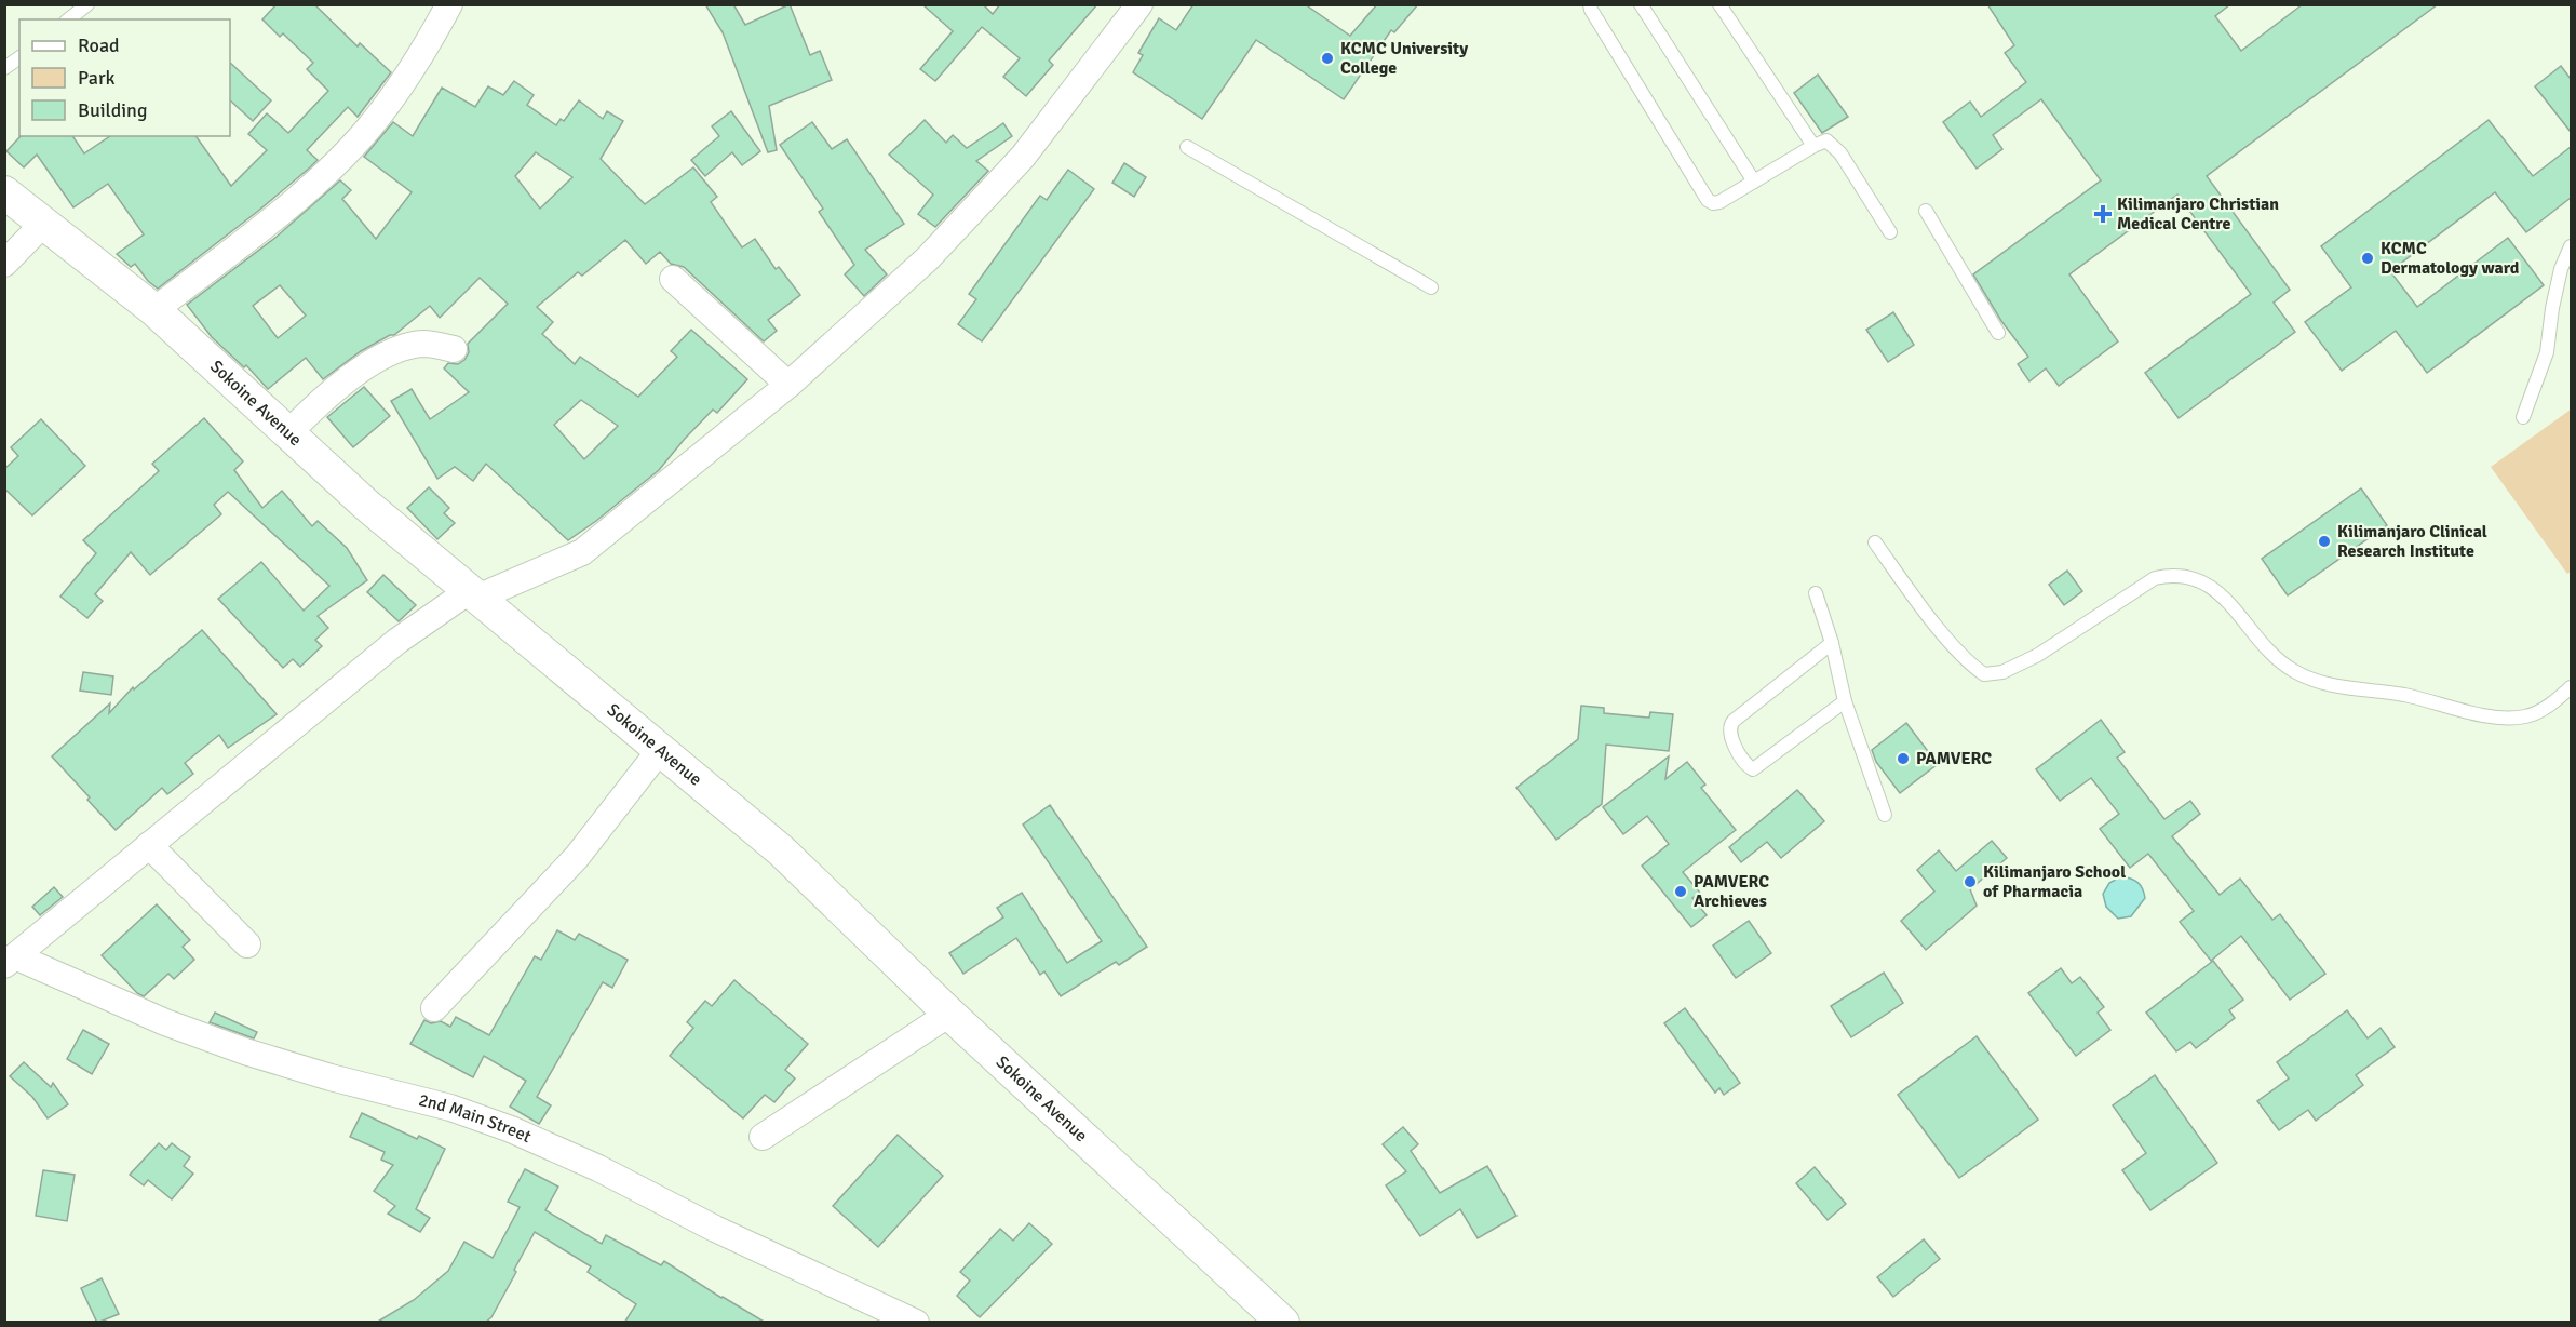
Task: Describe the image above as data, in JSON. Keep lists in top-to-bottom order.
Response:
{
  "streets": {
    "street": ["Sokoine Avenue", "2nd Main Street"]
  },
  "places": {
    "other": [
      "KCMC University College",
      "KCMC Dermatology ward",
      "Kilimanjaro Clinical Research Institute",
      "PAMVERC",
      "Kilimanjaro School of Pharmacia",
      "PAMVERC Archieves"
    ],
    "health": ["Kilimanjaro Christian Medical Centre"]
  },
  "legend": ["Road", "Park", "Building"]
}
